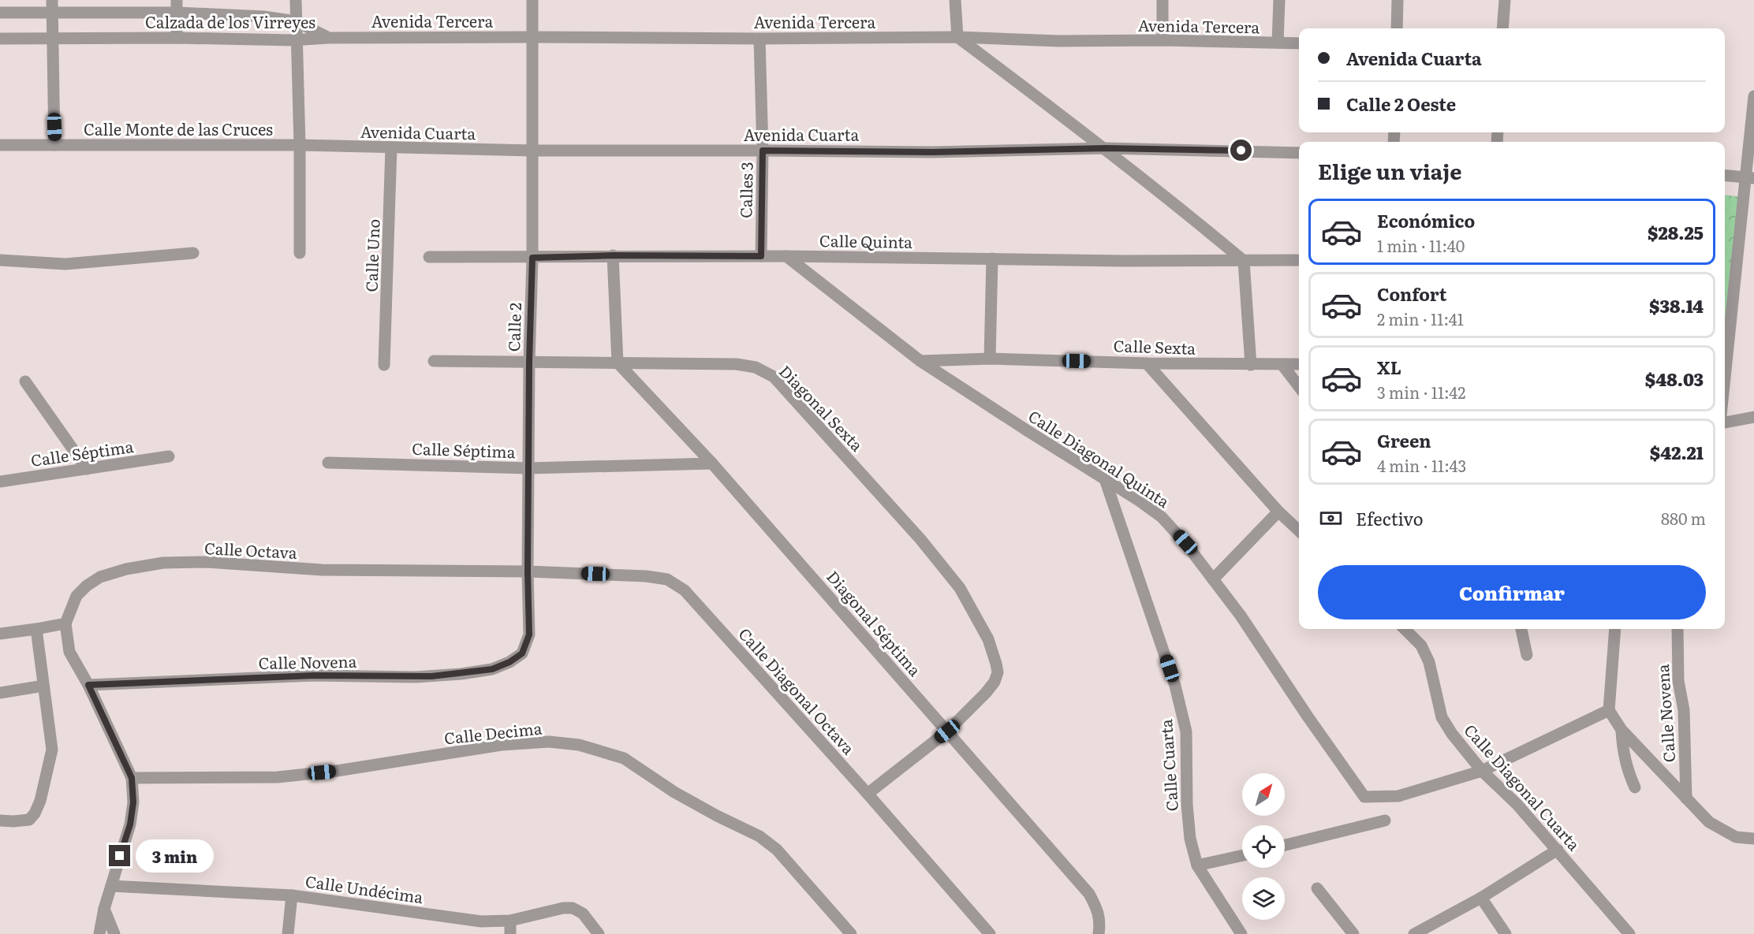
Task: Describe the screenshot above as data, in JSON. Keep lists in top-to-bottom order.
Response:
{
  "streets": {
    "street": [
      "Avenida Tercera",
      "Calzada de los Virreyes",
      "Calle Monte de las Cruces",
      "Avenida Cuarta",
      "Calles 3",
      "Calle Quinta",
      "Calle Uno",
      "Calle 2",
      "Calle Sexta",
      "Diagonal Sexta",
      "Calle Séptima",
      "Calle Diagonal Quinta",
      "Calle Octava",
      "Diagonal Séptima",
      "Calle Novena",
      "Calle Diagonal Octava",
      "Calle Decima",
      "Calle Cuarta",
      "Calle Diagonal Cuarta",
      "Calle Undécima"
    ]
  },
  "crossings": [
    ["Avenida Tercera", "Calzada de los Virreyes"],
    ["Avenida Tercera", "Calles 3"],
    ["Avenida Tercera", "Calle 2"],
    ["Calle Monte de las Cruces", "Avenida Cuarta"],
    ["Avenida Cuarta", "Calles 3"],
    ["Avenida Cuarta", "Calle Uno"],
    ["Avenida Cuarta", "Calle 2"],
    ["Calles 3", "Calle Quinta"],
    ["Calle Quinta", "Calle 2"],
    ["Calle Quinta", "Calle Diagonal Quinta"],
    ["Calle 2", "Diagonal Sexta"],
    ["Calle 2", "Calle Séptima"],
    ["Calle 2", "Calle Octava"],
    ["Calle 2", "Calle Novena"],
    ["Calle 2", "Calle Diagonal Octava"],
    ["Calle Sexta", "Calle Diagonal Quinta"],
    ["Diagonal Sexta", "Diagonal Séptima"],
    ["Diagonal Sexta", "Calle Diagonal Octava"],
    ["Calle Séptima", "Diagonal Séptima"],
    ["Calle Diagonal Quinta", "Calle Cuarta"],
    ["Calle Diagonal Quinta", "Calle Diagonal Cuarta"],
    ["Calle Octava", "Calle Diagonal Octava"]
  ],
  "north": "top right",
  "page": {
    "banner": ["Avenida Cuarta", "Calle 2 Oeste"],
    "heading": "Elige un viaje",
    "list": [
      {
        "name": "Económico",
        "note": "1 min · 11:40",
        "value": "$28.25"
      },
      {
        "name": "Confort",
        "note": "2 min · 11:41",
        "value": "$38.14"
      },
      {
        "name": "XL",
        "note": "3 min · 11:42",
        "value": "$48.03"
      },
      {
        "name": "Green",
        "note": "4 min · 11:43",
        "value": "$42.21"
      }
    ],
    "pay": ["Efectivo", "880 m"],
    "buttons": "Confirmar",
    "bubble": "3 min"
  }
}
